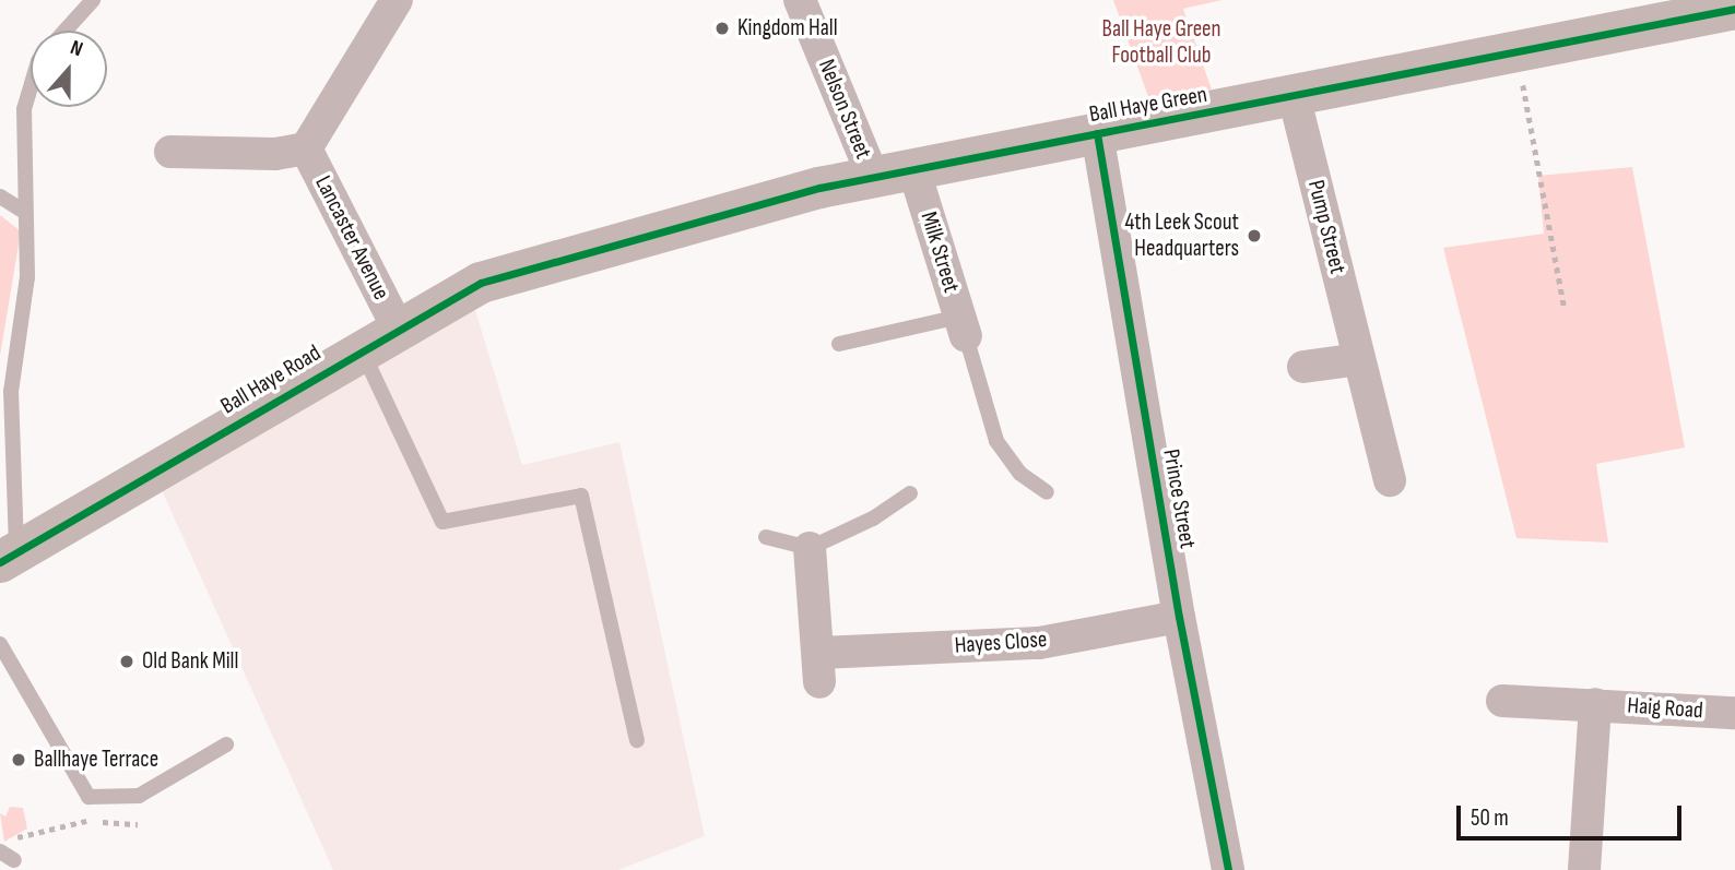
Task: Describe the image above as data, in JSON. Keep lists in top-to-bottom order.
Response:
{
  "streets": {
    "street": [
      "Ball Haye Green",
      "Nelson Street",
      "Pump Street",
      "Lancaster Avenue",
      "Milk Street",
      "Ball Haye Road",
      "Prince Street",
      "Hayes Close",
      "Haig Road"
    ]
  },
  "crossings": [
    ["Ball Haye Green", "Nelson Street"],
    ["Ball Haye Green", "Pump Street"],
    ["Ball Haye Green", "Milk Street"],
    ["Ball Haye Green", "Ball Haye Road"],
    ["Ball Haye Green", "Prince Street"],
    ["Lancaster Avenue", "Ball Haye Road"],
    ["Prince Street", "Hayes Close"]
  ],
  "parks": ["Ball Haye Green Football Club"],
  "places": [
    "Kingdom Hall",
    "4th Leek Scout Headquarters",
    "Old Bank Mill",
    "Ballhaye Terrace"
  ],
  "scale_bar": "50 m",
  "north": "top"
}
